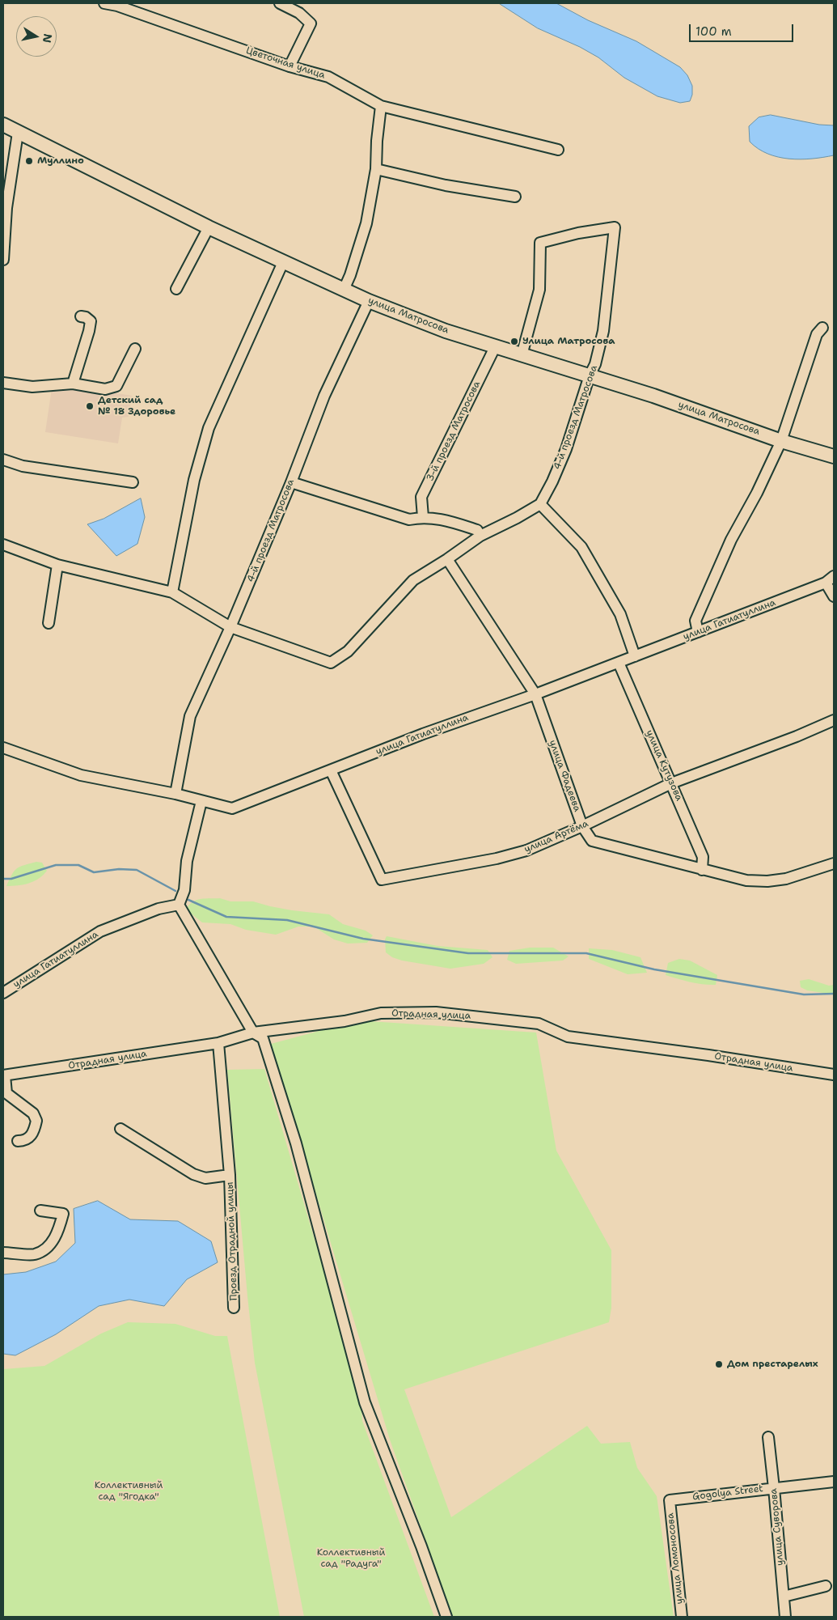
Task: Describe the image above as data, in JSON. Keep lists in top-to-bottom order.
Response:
{
  "streets": {
    "main road": ["улица Матросова"],
    "street": [
      "Цветочная улица",
      "4-й проезд Матросова",
      "3-й проезд Матросова",
      "улица Гатиатуллина",
      "улица Кутузова",
      "улица Фадеева",
      "улица Артёма",
      "Отрадная улица",
      "Проезд Отрадной улицы",
      "Gogolya Street",
      "улица Суворова",
      "улица Ломоносова"
    ]
  },
  "crossings": [
    ["улица Матросова", "4-й проезд Матросова"],
    ["улица Матросова", "3-й проезд Матросова"],
    ["4-й проезд Матросова", "улица Гатиатуллина"],
    ["улица Гатиатуллина", "улица Кутузова"],
    ["улица Гатиатуллина", "улица Фадеева"],
    ["улица Гатиатуллина", "улица Артёма"],
    ["улица Кутузова", "улица Фадеева"],
    ["улица Кутузова", "улица Артёма"],
    ["улица Фадеева", "улица Артёма"],
    ["Отрадная улица", "Проезд Отрадной улицы"],
    ["Gogolya Street", "улица Суворова"],
    ["Gogolya Street", "улица Ломоносова"]
  ],
  "parks": ["Коллективный сад \"Ягодка\"", "Коллективный сад \"Радуга\""],
  "places": [
    "Муллино",
    "Улица Матросова",
    "Детский сад № 18 Здоровье",
    "Дом престарелых"
  ],
  "scale_bar": "100 m",
  "north": "right"
}
